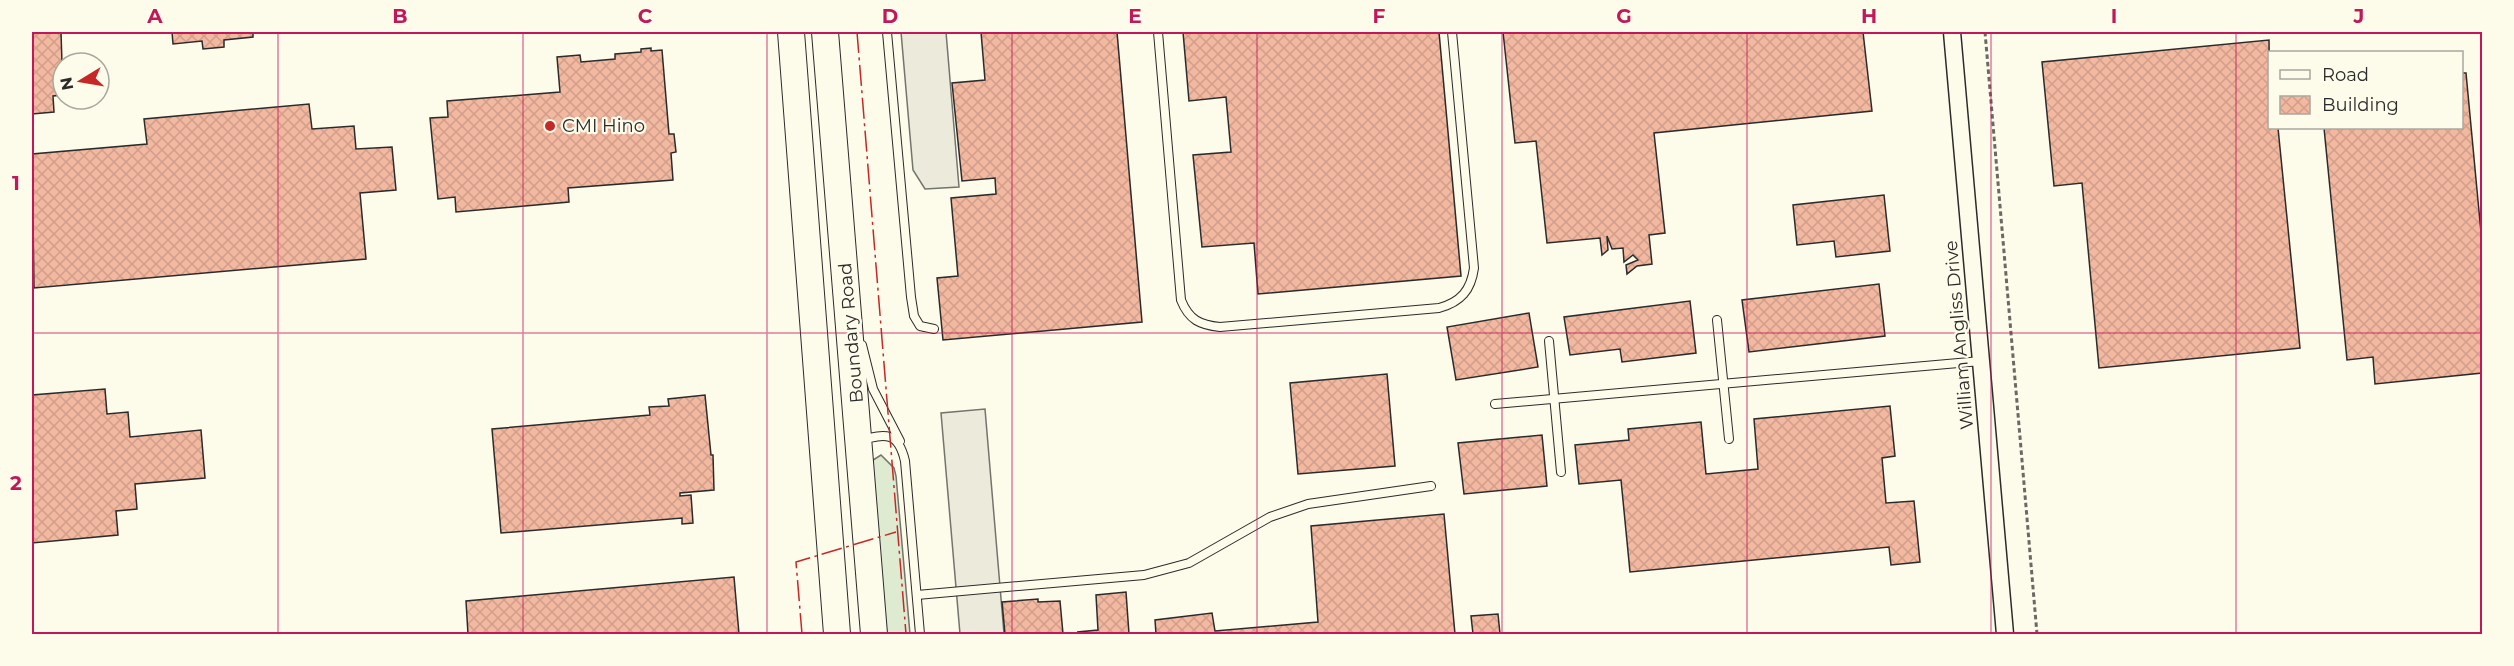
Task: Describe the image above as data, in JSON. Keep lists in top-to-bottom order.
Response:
{
  "streets": {
    "main road": ["Boundary Road"],
    "street": ["William Angliss Drive"]
  },
  "places": ["CMI Hino"],
  "legend": ["Road", "Building"],
  "north": "left",
  "grid": {
    "columns": [
      "A",
      "B",
      "C",
      "D",
      "E",
      "F",
      "G",
      "H",
      "I",
      "J"
    ],
    "rows": ["1", "2"]
  }
}
